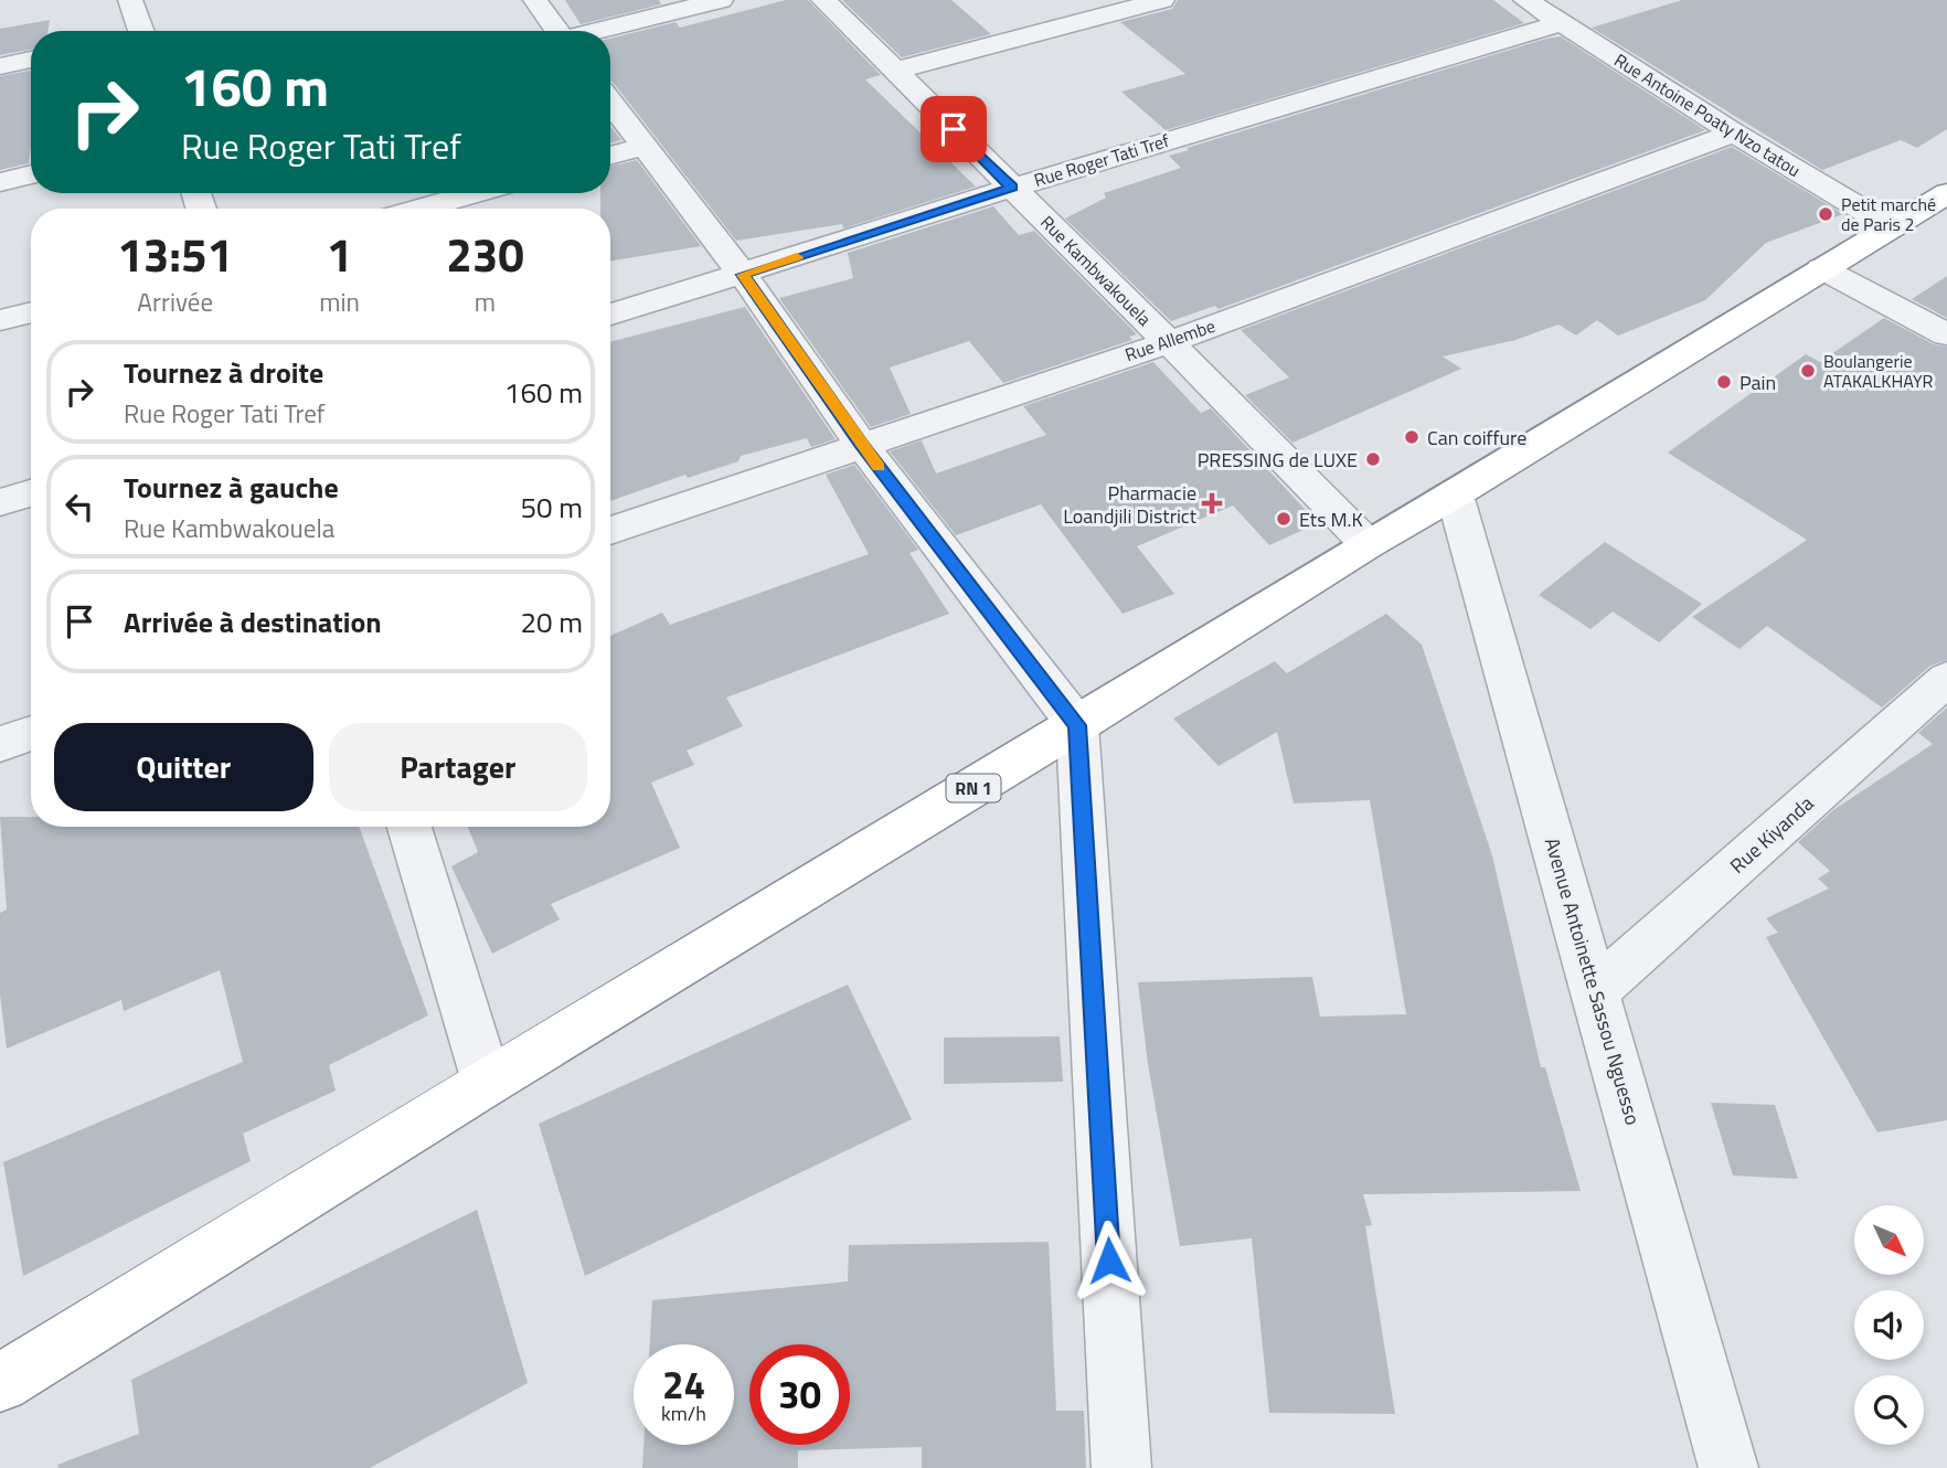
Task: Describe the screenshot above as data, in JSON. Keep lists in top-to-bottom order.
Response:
{
  "streets": {
    "highway": ["RN 1"],
    "street": [
      "Rue Antoine Poaty Nzo tatou",
      "Rue Roger Tati Tref",
      "Rue Kambwakouela",
      "Rue Allembe",
      "Rue Kiyanda",
      "Avenue Antoinette Sassou Nguesso"
    ]
  },
  "crossings": [
    ["Rue Antoine Poaty Nzo tatou", "Rue Roger Tati Tref"],
    ["Rue Antoine Poaty Nzo tatou", "Rue Allembe"],
    ["Rue Antoine Poaty Nzo tatou", "RN 1"],
    ["Rue Roger Tati Tref", "Rue Kambwakouela"],
    ["Rue Kambwakouela", "Rue Allembe"],
    ["Rue Kambwakouela", "RN 1"],
    ["RN 1", "Avenue Antoinette Sassou Nguesso"],
    ["Rue Kiyanda", "Avenue Antoinette Sassou Nguesso"]
  ],
  "places": {
    "other": [
      "Petit marché de Paris 2",
      "Boulangerie ATAKALKHAYR",
      "Pain",
      "Can coiffure",
      "PRESSING de LUXE",
      "Ets M.K"
    ],
    "health": ["Pharmacie Loandjili District"]
  },
  "north": "bottom right",
  "page": {
    "turn": ["160 m", "Rue Roger Tati Tref"],
    "eta": [
      "13:51",
      "Arrivée",
      "1",
      "min",
      "230",
      "m"
    ],
    "list": [
      {
        "name": "Tournez à droite",
        "note": "Rue Roger Tati Tref",
        "value": "160 m"
      },
      {
        "name": "Tournez à gauche",
        "note": "Rue Kambwakouela",
        "value": "50 m"
      },
      {
        "name": "Arrivée à destination",
        "value": "20 m"
      }
    ],
    "buttons": ["Quitter", "Partager"],
    "speed": "24 km/h",
    "limit": "30"
  }
}
